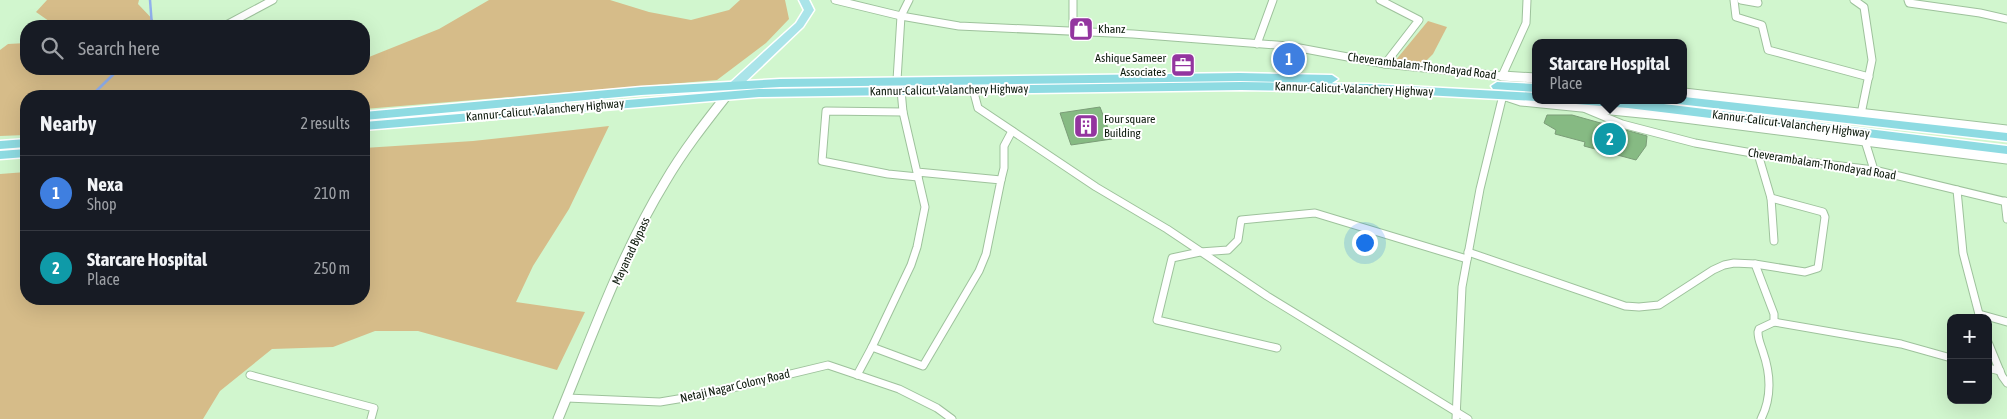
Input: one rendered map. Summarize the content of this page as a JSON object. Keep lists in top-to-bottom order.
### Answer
{
  "streets": {
    "highway": ["Kannur-Calicut-Valanchery Highway"],
    "street": ["Cheverambalam-Thondayad Road", "Mayanad Bypass", "Netaji Nagar Colony Road"]
  },
  "crossings": [
    ["Cheverambalam-Thondayad Road", "Kannur-Calicut-Valanchery Highway"],
    ["Kannur-Calicut-Valanchery Highway", "Mayanad Bypass"],
    ["Mayanad Bypass", "Netaji Nagar Colony Road"]
  ],
  "places": {
    "shop": ["Khanz"],
    "office": ["Ashique Sameer Associates"],
    "building": ["Four square Building"]
  },
  "page": {
    "search": "Search here",
    "popup": ["Starcare Hospital", "Place"],
    "pins": ["1", "2"],
    "heading": ["Nearby", "2 results"],
    "list": [
      {
        "mark": "1",
        "name": "Nexa",
        "note": "Shop",
        "value": "210 m"
      },
      {
        "mark": "2",
        "name": "Starcare Hospital",
        "note": "Place",
        "value": "250 m"
      }
    ],
    "map_buttons": ["+", "−"]
  }
}
